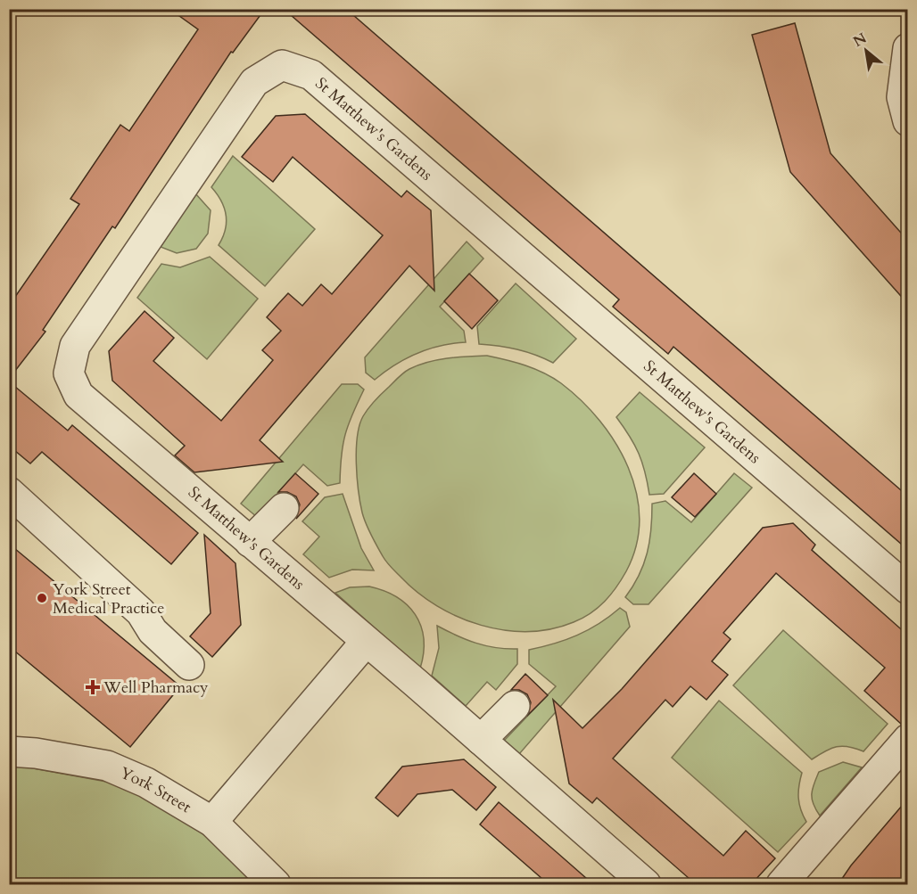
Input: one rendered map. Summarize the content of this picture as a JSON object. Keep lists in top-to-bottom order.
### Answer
{
  "streets": {
    "street": ["St Matthew's Gardens", "York Street"]
  },
  "places": {
    "other": ["York Street Medical Practice"],
    "health": ["Well Pharmacy"]
  },
  "north": "top left"
}
